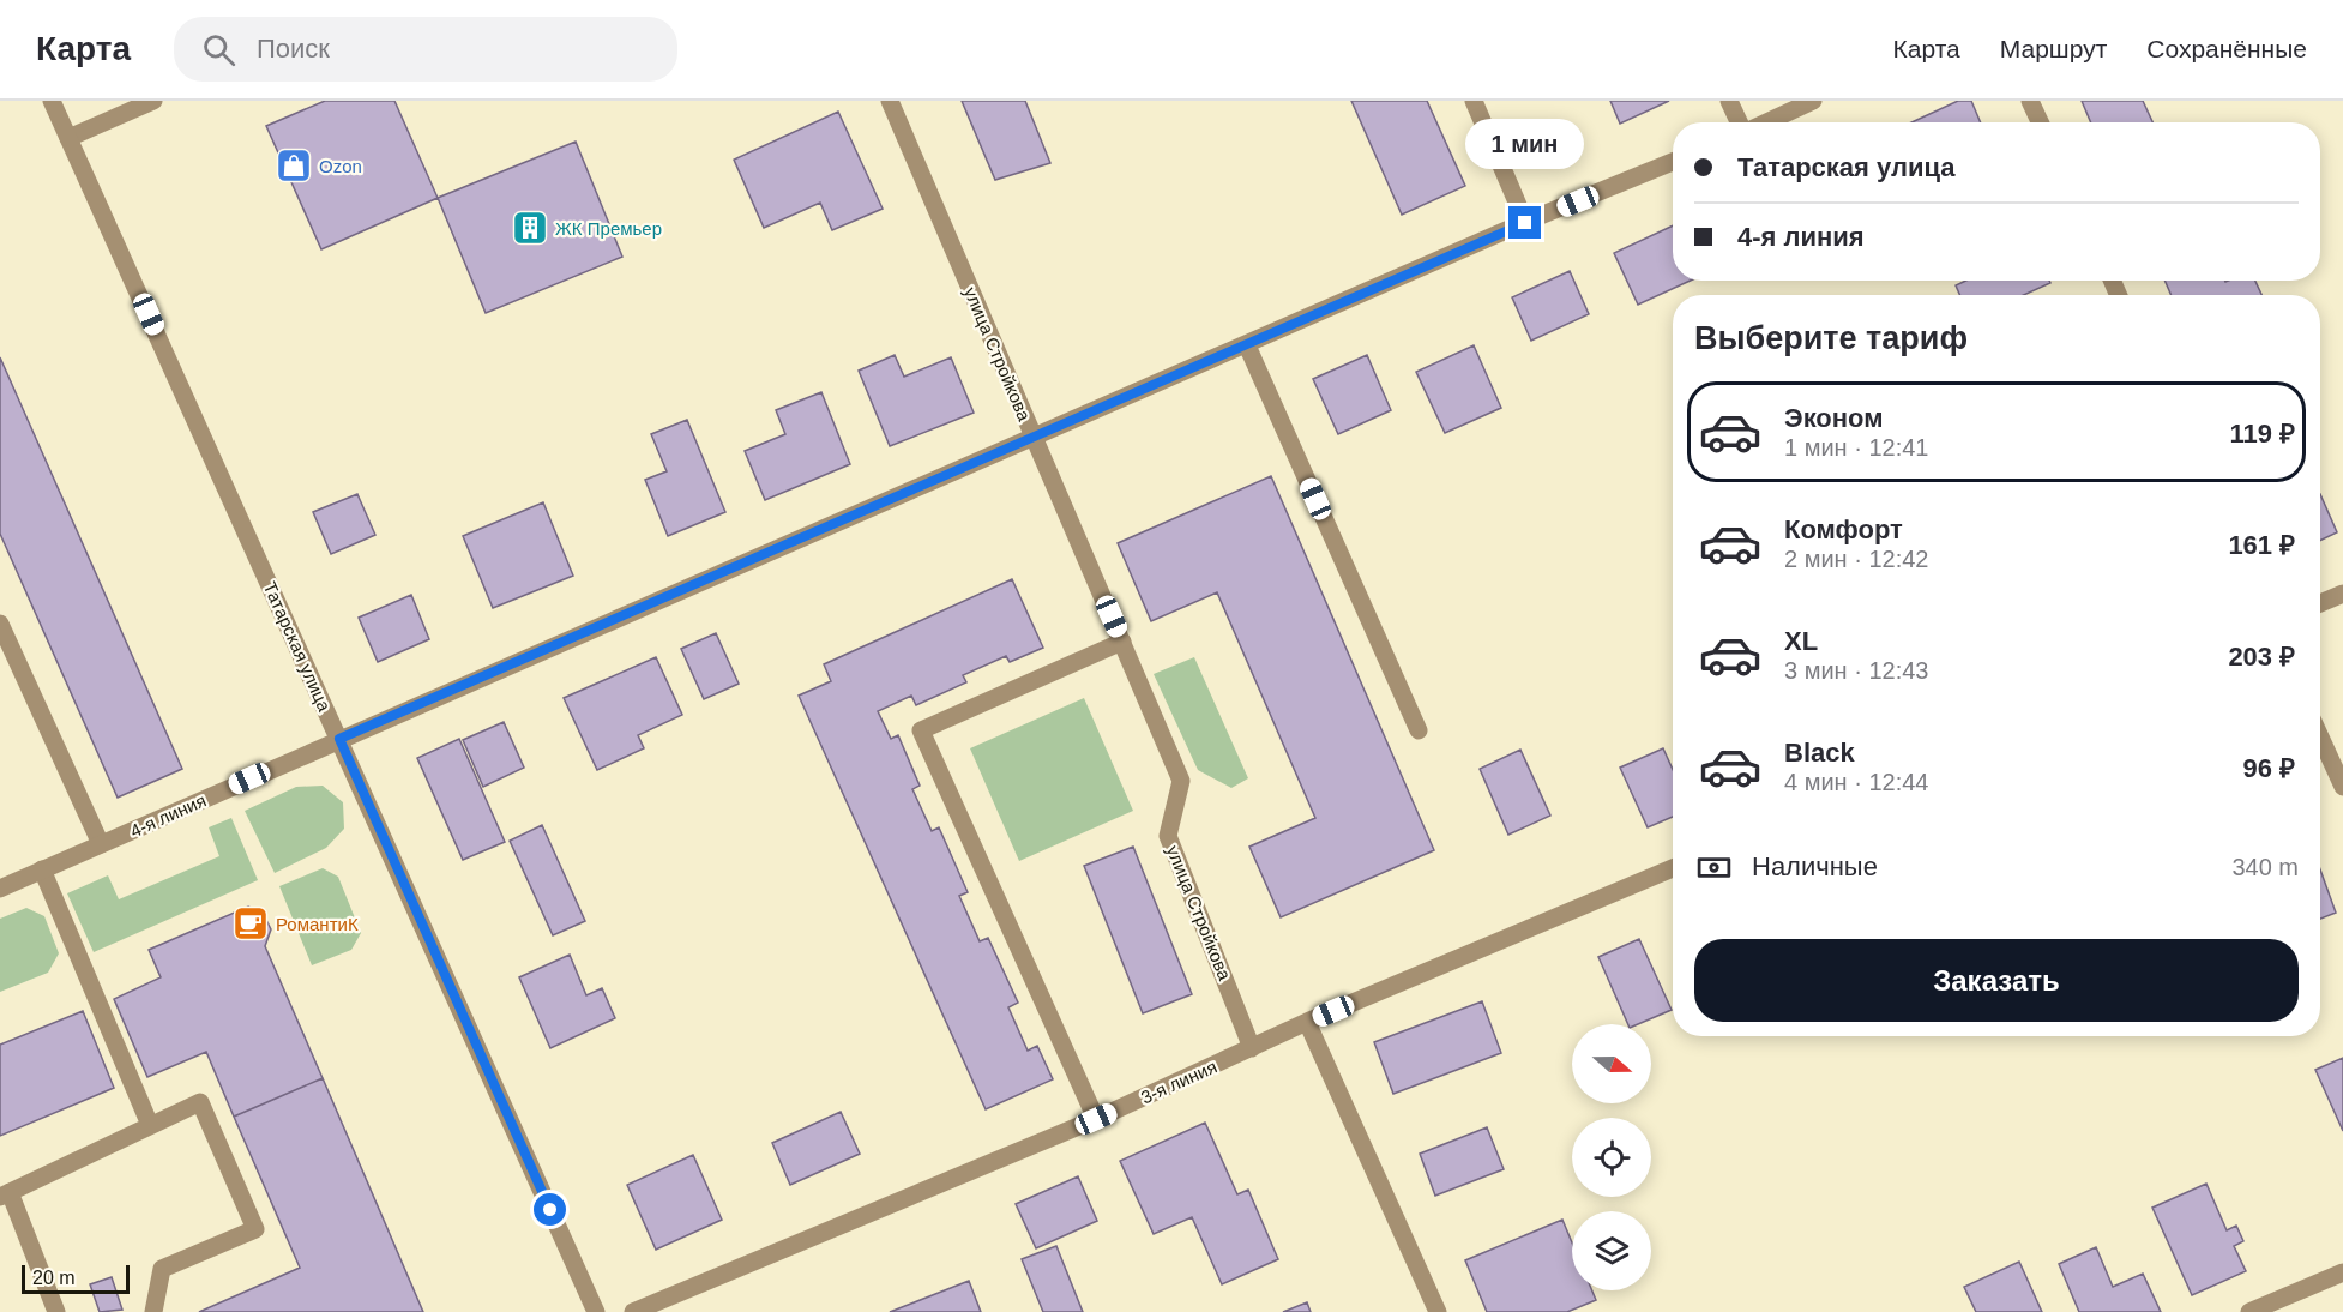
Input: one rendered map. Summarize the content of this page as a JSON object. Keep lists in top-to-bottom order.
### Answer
{
  "streets": {
    "street": [
      "улица Стройкова",
      "Татарская улица",
      "4-я линия",
      "3-я линия"
    ]
  },
  "crossings": [
    ["улица Стройкова", "4-я линия"],
    ["улица Стройкова", "3-я линия"],
    ["Татарская улица", "4-я линия"]
  ],
  "places": {
    "shop": ["Ozon"],
    "building": ["ЖК Премьер"],
    "cafe": ["РомантиК"]
  },
  "scale_bar": "20 m",
  "north": "right",
  "page": {
    "header": "Карта",
    "search": "Поиск",
    "nav": ["Карта", "Маршрут", "Сохранённые"],
    "bubble": "1 мин",
    "banner": ["Татарская улица", "4-я линия"],
    "heading": "Выберите тариф",
    "list": [
      {
        "name": "Эконом",
        "note": "1 мин · 12:41",
        "value": "119 ₽"
      },
      {
        "name": "Комфорт",
        "note": "2 мин · 12:42",
        "value": "161 ₽"
      },
      {
        "name": "XL",
        "note": "3 мин · 12:43",
        "value": "203 ₽"
      },
      {
        "name": "Black",
        "note": "4 мин · 12:44",
        "value": "96 ₽"
      }
    ],
    "pay": ["Наличные", "340 m"],
    "buttons": "Заказать",
    "scale": "20 m"
  }
}
